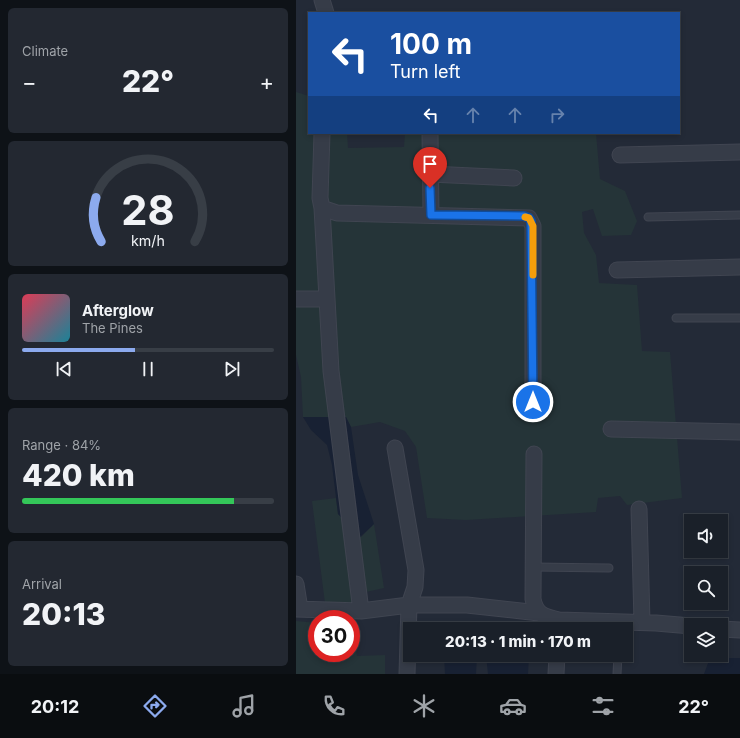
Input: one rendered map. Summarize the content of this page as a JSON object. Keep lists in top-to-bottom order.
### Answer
{
  "page": {
    "tile": [
      "Climate",
      ["Range · 84%", "420 km"],
      ["Arrival", "20:13"]
    ],
    "turn": ["100 m", "Turn left"],
    "heat": ["−", "22°", "+"],
    "song": ["Afterglow", "The Pines"],
    "limit": "30",
    "trip": "20:13 · 1 min · 170 m",
    "tabs": ["20:12", "22°"],
    "gauge": ["28", "km/h"]
  }
}
